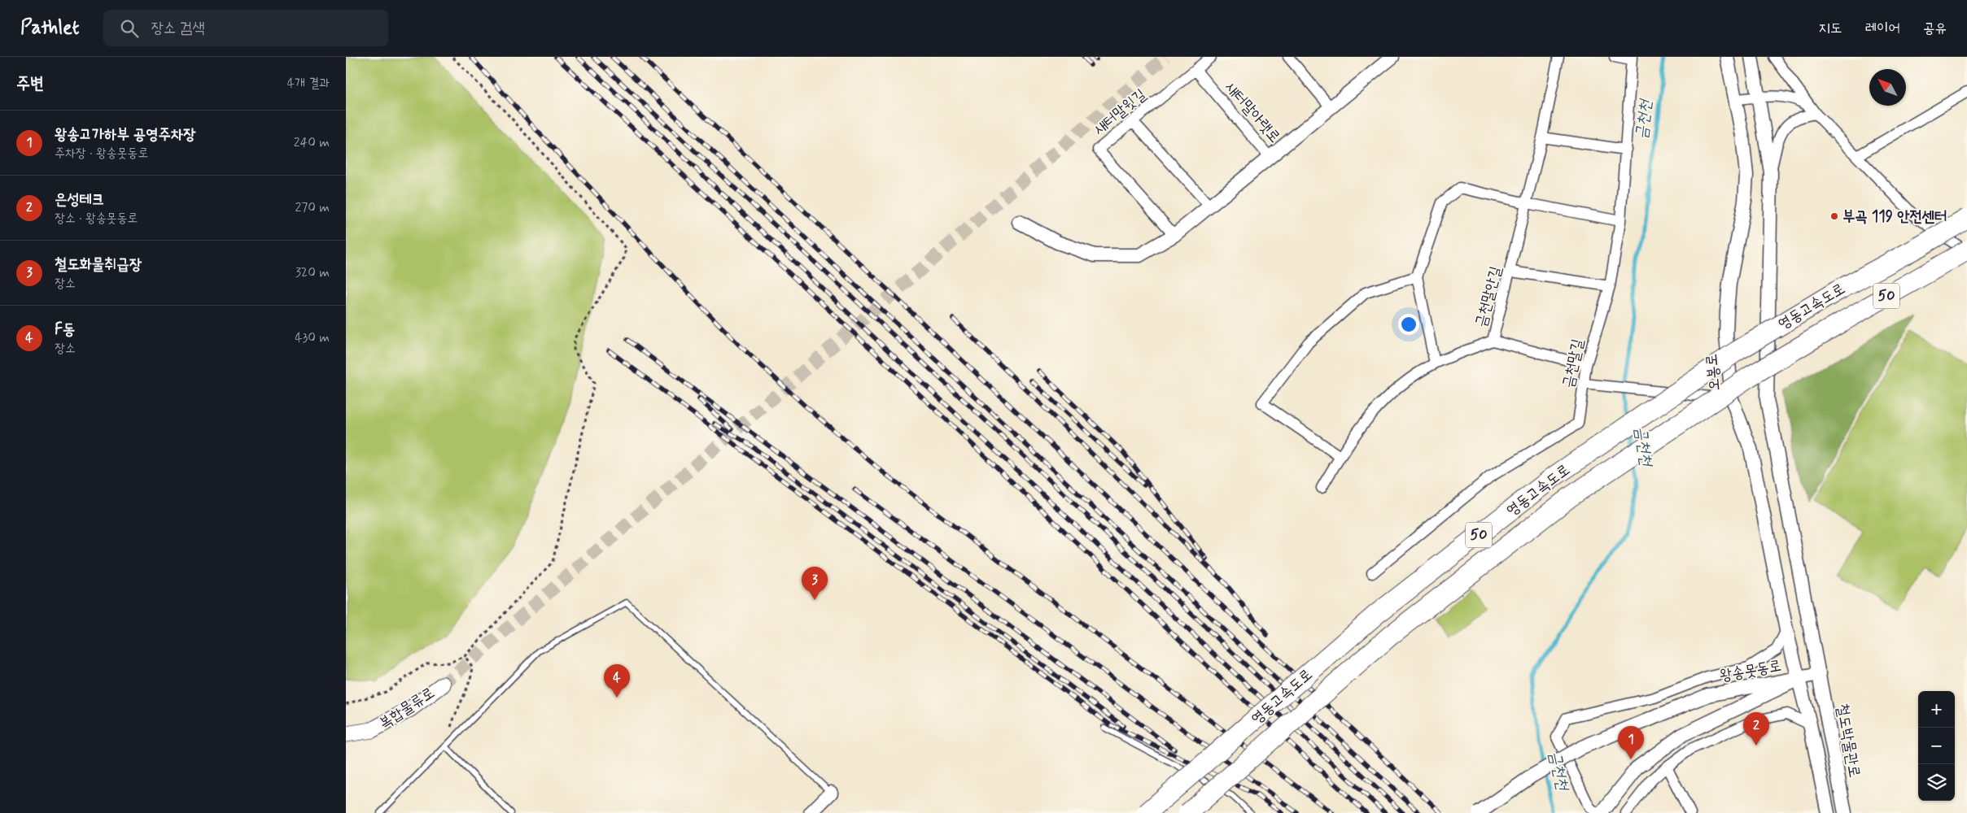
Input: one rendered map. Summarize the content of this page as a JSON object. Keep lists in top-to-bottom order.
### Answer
{
  "streets": {
    "highway": ["50", "영동고속도로"],
    "main road": ["복합물류로"],
    "street": [
      "새터말윗길",
      "새터말아랫로",
      "금천말안길",
      "금천말길",
      "오봉로",
      "왕송못동로",
      "철도박물관로"
    ]
  },
  "crossings": [
    ["새터말윗길", "새터말아랫로"],
    ["오봉로", "왕송못동로"],
    ["왕송못동로", "철도박물관로"]
  ],
  "water": ["금천천"],
  "places": ["부곡 119 안전센터"],
  "north": "top left",
  "page": {
    "header": "Pathlet",
    "search": "장소 검색",
    "nav": ["지도", "레이어", "공유"],
    "heading": ["주변", "4개 결과"],
    "list": [
      {
        "mark": "1",
        "name": "왕송고가하부 공영주차장",
        "note": "주차장 · 왕송못동로",
        "value": "240 m"
      },
      {
        "mark": "2",
        "name": "은성테크",
        "note": "장소 · 왕송못동로",
        "value": "270 m"
      },
      {
        "mark": "3",
        "name": "철도화물취급장",
        "note": "장소",
        "value": "320 m"
      },
      {
        "mark": "4",
        "name": "F동",
        "note": "장소",
        "value": "430 m"
      }
    ],
    "pins": [
      "3",
      "4",
      "2",
      "1"
    ],
    "map_buttons": ["+", "−"]
  }
}
